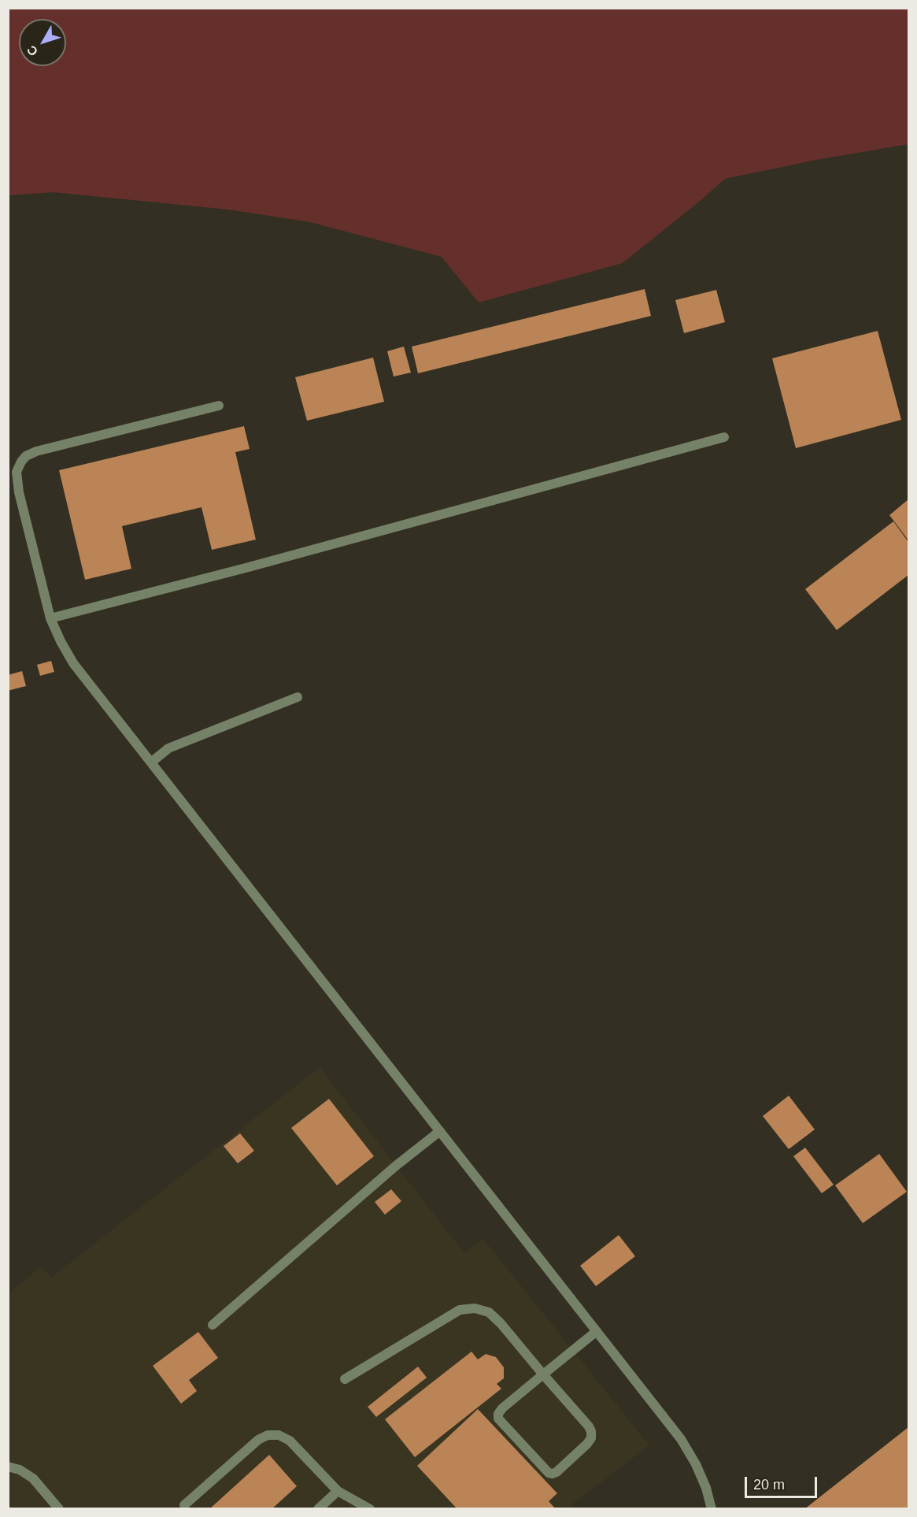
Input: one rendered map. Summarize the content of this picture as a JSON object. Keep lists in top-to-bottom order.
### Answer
{
  "scale_bar": "20 m",
  "north": "bottom left"
}
